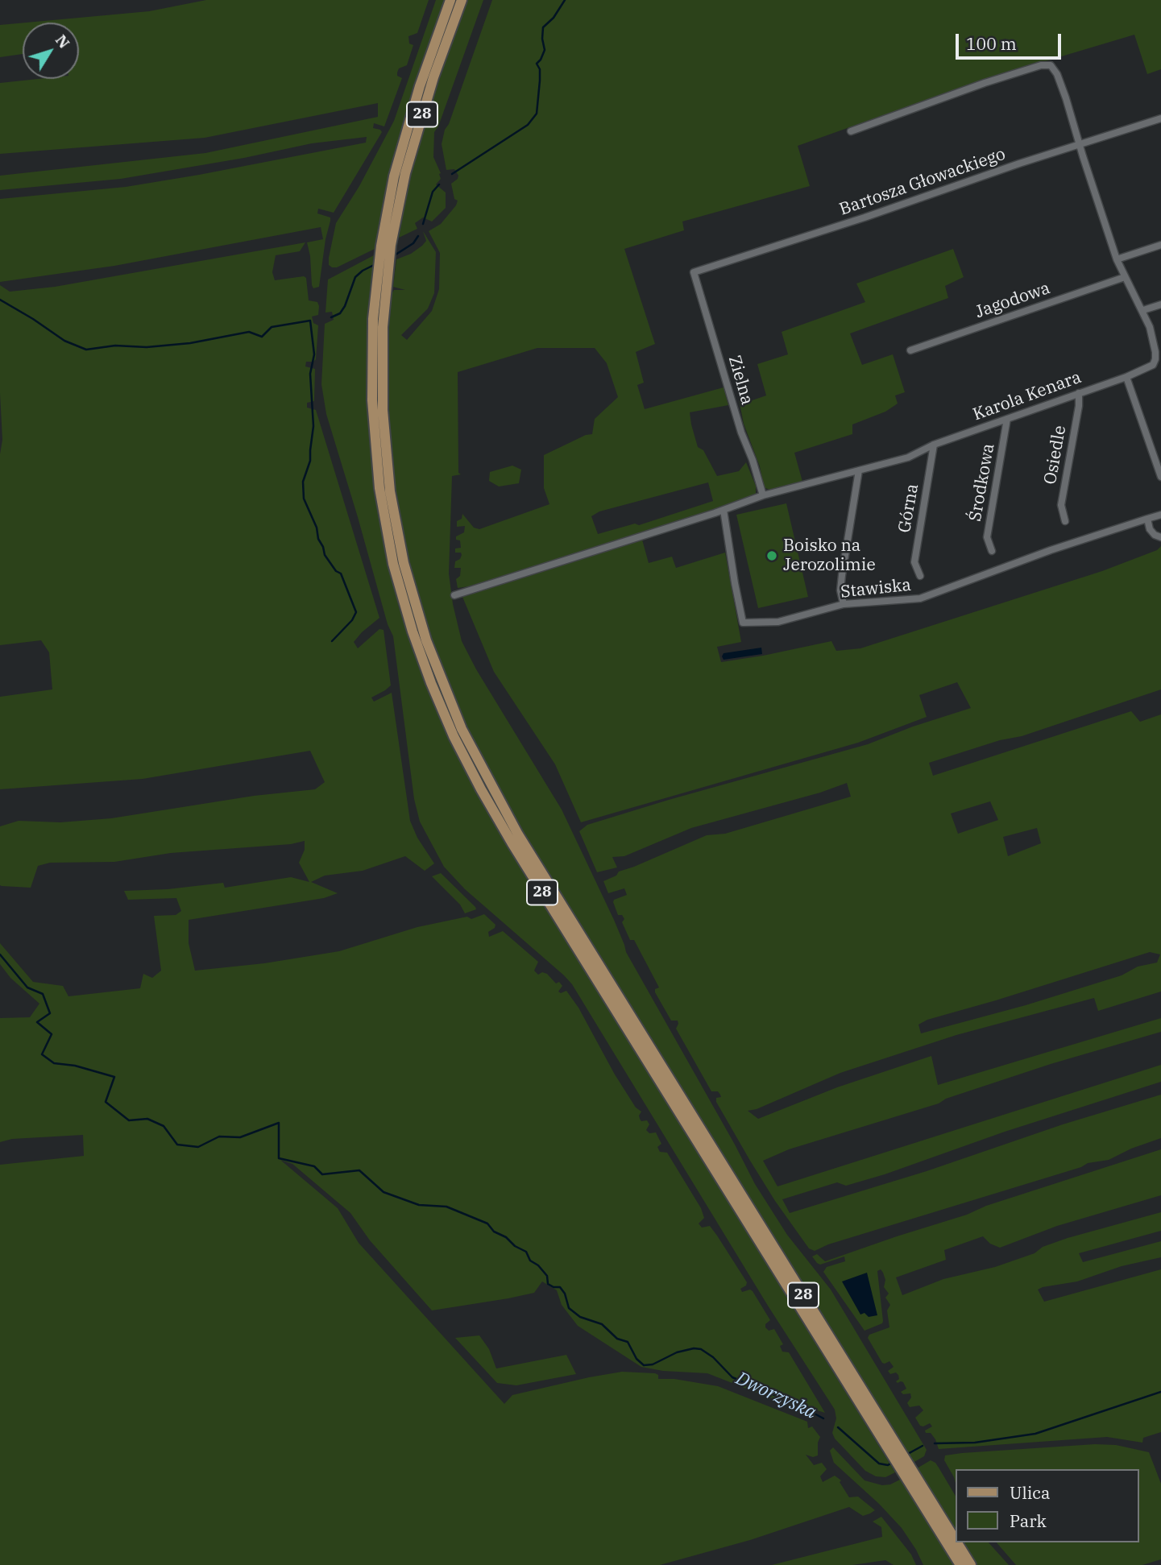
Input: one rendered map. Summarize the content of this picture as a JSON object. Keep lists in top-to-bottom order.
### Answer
{
  "streets": {
    "main road": ["28"],
    "street": [
      "Bartosza Głowackiego",
      "Jagodowa",
      "Zielna",
      "Karola Kenara",
      "Osiedle",
      "Środkowa",
      "Górna",
      "Stawiska"
    ]
  },
  "crossings": [
    ["Bartosza Głowackiego", "Zielna"],
    ["Bartosza Głowackiego", "Karola Kenara"],
    ["Jagodowa", "Karola Kenara"],
    ["Zielna", "Karola Kenara"],
    ["Karola Kenara", "Osiedle"],
    ["Karola Kenara", "Środkowa"],
    ["Karola Kenara", "Górna"],
    ["Karola Kenara", "Stawiska"]
  ],
  "water": ["Dworzyska"],
  "places": ["Boisko na Jerozolimie"],
  "legend": ["Ulica", "Park"],
  "scale_bar": "100 m",
  "north": "top right"
}
